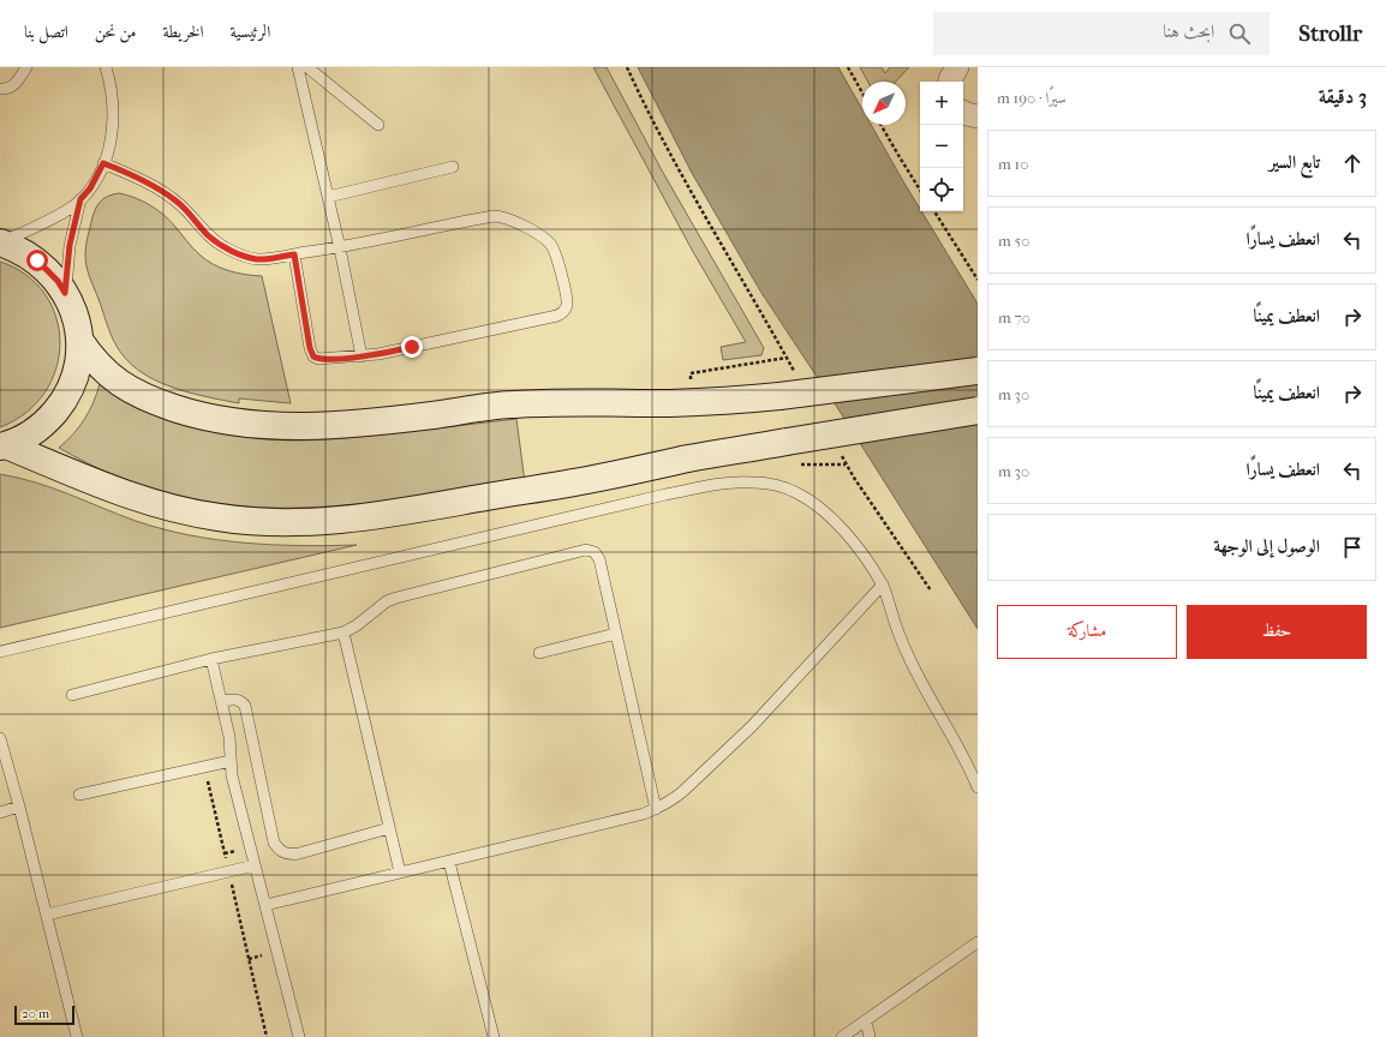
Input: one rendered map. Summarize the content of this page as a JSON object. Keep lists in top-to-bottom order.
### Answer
{
  "scale_bar": "20 m",
  "north": "bottom left",
  "page": {
    "header": "Strollr",
    "search": "ابحث هنا",
    "nav": [
      "الرئيسية",
      "الخريطة",
      "من نحن",
      "اتصل بنا"
    ],
    "heading": ["3 دقيقة", "سيرًا · 190 m"],
    "map_buttons": ["+", "−"],
    "list": [
      ["تابع السير", "10 m"],
      ["انعطف يسارًا", "50 m"],
      ["انعطف يمينًا", "70 m"],
      ["انعطف يمينًا", "30 m"],
      ["انعطف يسارًا", "30 m"],
      "الوصول إلى الوجهة"
    ],
    "buttons": ["حفظ", "مشاركة"],
    "scale": "20 m"
  }
}
